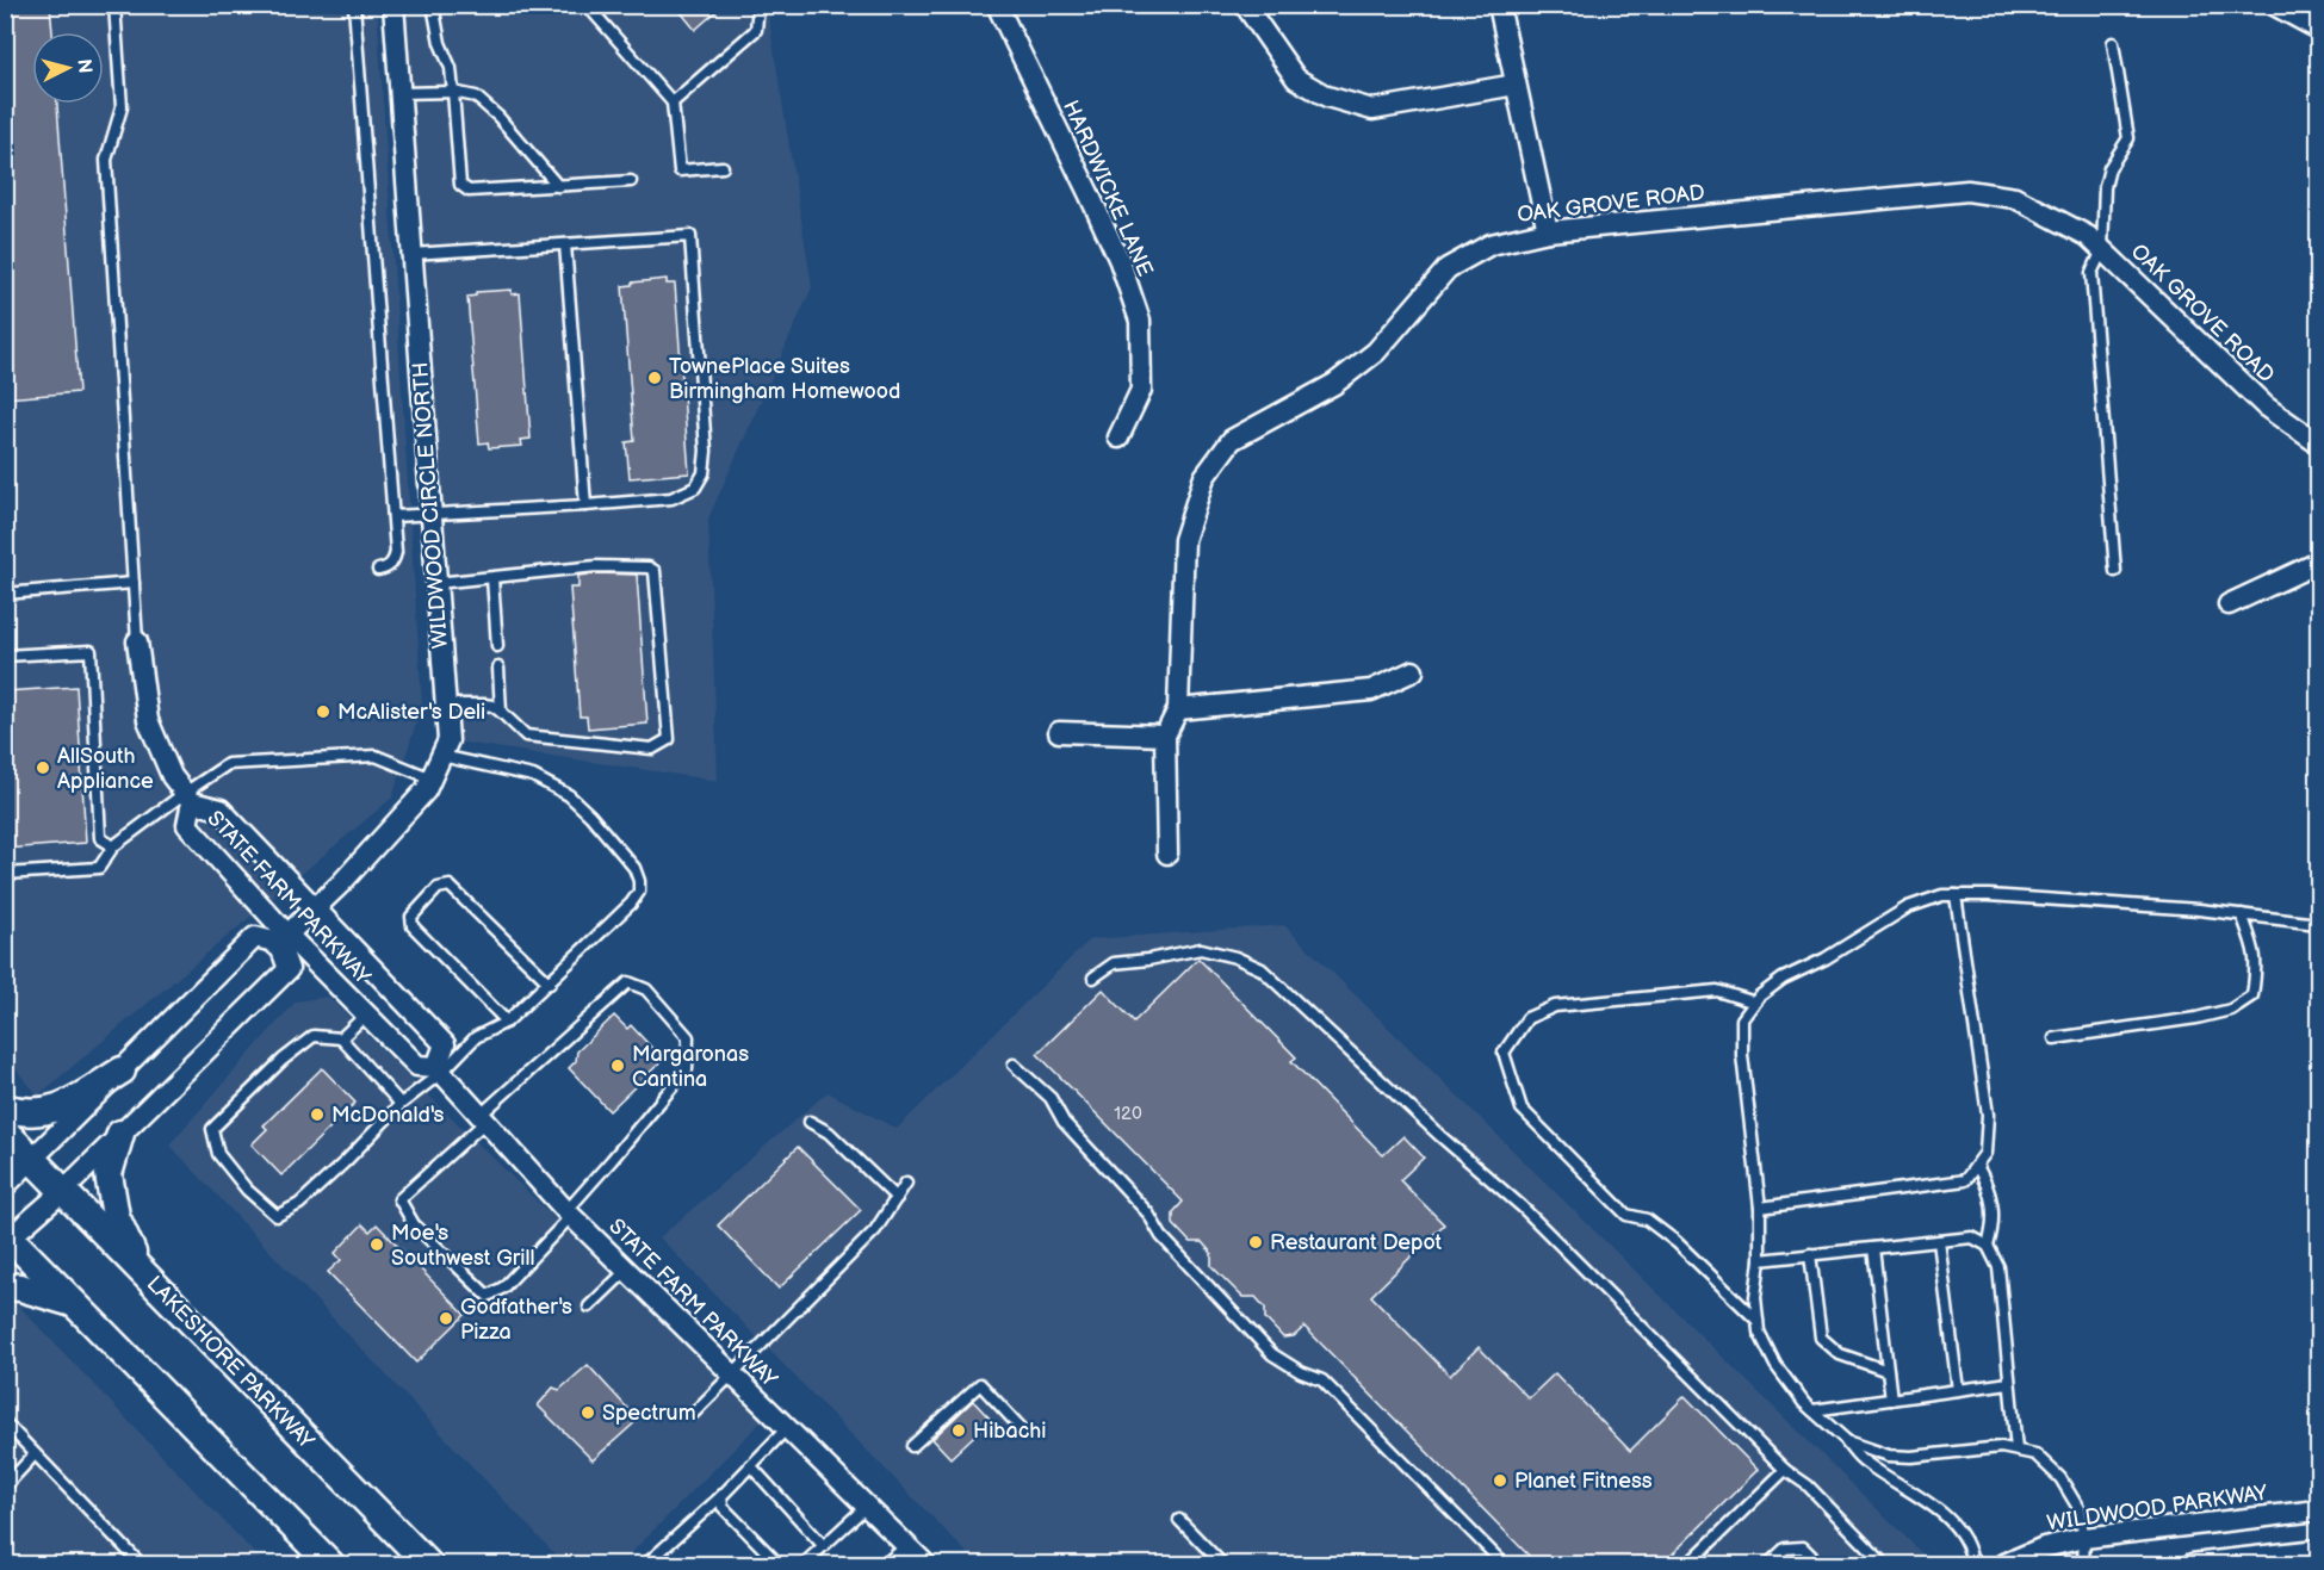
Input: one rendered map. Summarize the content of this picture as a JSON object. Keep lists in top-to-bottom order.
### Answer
{
  "streets": {
    "main road": ["LAKESHORE PARKWAY"],
    "street": [
      "HARDWICKE LANE",
      "OAK GROVE ROAD",
      "WILDWOOD CIRCLE NORTH",
      "STATE FARM PARKWAY",
      "WILDWOOD PARKWAY"
    ]
  },
  "crossings": [
    ["WILDWOOD CIRCLE NORTH", "STATE FARM PARKWAY"]
  ],
  "places": [
    "TownePlace Suites Birmingham Homewood",
    "McAlister's Deli",
    "AllSouth Appliance",
    "Margaronas Cantina",
    "McDonald's",
    "Restaurant Depot",
    "Moe's Southwest Grill",
    "Godfather's Pizza",
    "Spectrum",
    "Hibachi",
    "Planet Fitness"
  ],
  "house_numbers": ["120"],
  "north": "right"
}
